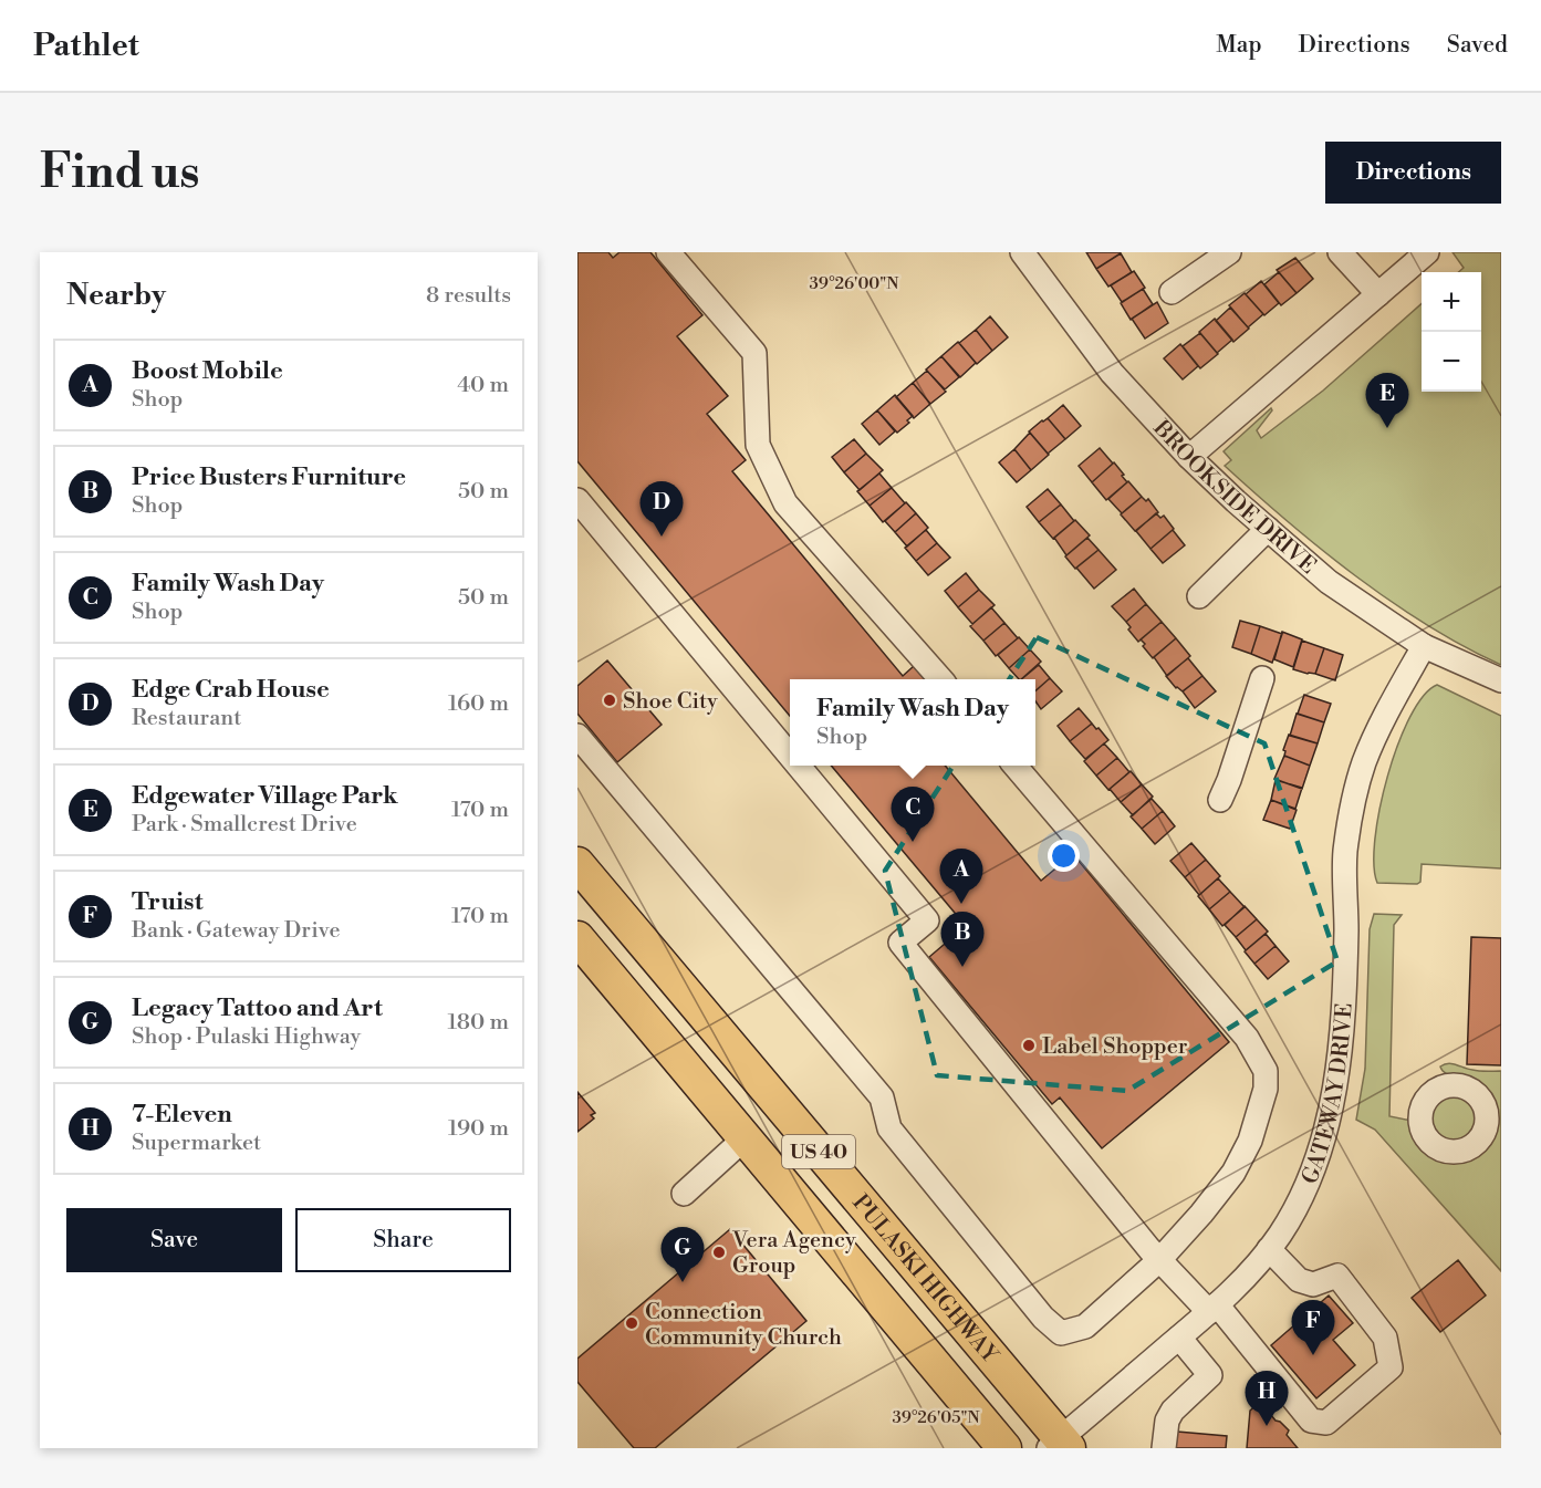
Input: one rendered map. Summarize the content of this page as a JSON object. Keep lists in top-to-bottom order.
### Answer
{
  "streets": {
    "highway": ["US 40", "PULASKI HIGHWAY"],
    "street": ["BROOKSIDE DRIVE", "GATEWAY DRIVE"]
  },
  "crossings": [
    ["BROOKSIDE DRIVE", "GATEWAY DRIVE"],
    ["GATEWAY DRIVE", "PULASKI HIGHWAY"]
  ],
  "places": [
    "Shoe City",
    "Label Shopper",
    "Vera Agency Group",
    "Connection Community Church"
  ],
  "page": {
    "header": "Pathlet",
    "nav": ["Map", "Directions", "Saved"],
    "buttons": [
      "Directions",
      ["Save", "Share"]
    ],
    "title": "Find us",
    "heading": ["Nearby", "8 results"],
    "map_buttons": ["+", "−"],
    "list": [
      {
        "mark": "A",
        "name": "Boost Mobile",
        "note": "Shop",
        "value": "40 m"
      },
      {
        "mark": "B",
        "name": "Price Busters Furniture",
        "note": "Shop",
        "value": "50 m"
      },
      {
        "mark": "C",
        "name": "Family Wash Day",
        "note": "Shop",
        "value": "50 m"
      },
      {
        "mark": "D",
        "name": "Edge Crab House",
        "note": "Restaurant",
        "value": "160 m"
      },
      {
        "mark": "E",
        "name": "Edgewater Village Park",
        "note": "Park · Smallcrest Drive",
        "value": "170 m"
      },
      {
        "mark": "F",
        "name": "Truist",
        "note": "Bank · Gateway Drive",
        "value": "170 m"
      },
      {
        "mark": "G",
        "name": "Legacy Tattoo and Art",
        "note": "Shop · Pulaski Highway",
        "value": "180 m"
      },
      {
        "mark": "H",
        "name": "7-Eleven",
        "note": "Supermarket",
        "value": "190 m"
      }
    ],
    "pins": [
      "E",
      "D",
      "C",
      "A",
      "B",
      "G",
      "F",
      "H"
    ],
    "popup": ["Family Wash Day", "Shop"]
  },
  "coordinates": ["39°26'00\"N", "39°26'05\"N"]
}
